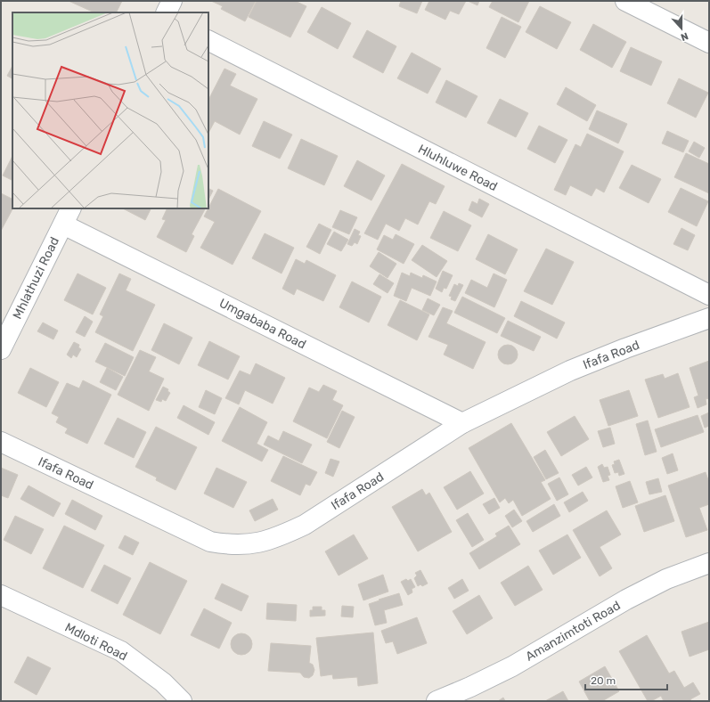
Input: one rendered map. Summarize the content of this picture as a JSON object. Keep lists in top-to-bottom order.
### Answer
{
  "streets": {
    "street": [
      "Hluhluwe Road",
      "Mhlathuzi Road",
      "Umgababa Road",
      "Ifafa Road",
      "Amanzimtoti Road",
      "Mdloti Road"
    ]
  },
  "crossings": [
    ["Mhlathuzi Road", "Umgababa Road"],
    ["Umgababa Road", "Ifafa Road"]
  ],
  "scale_bar": "20 m",
  "north": "bottom"
}
